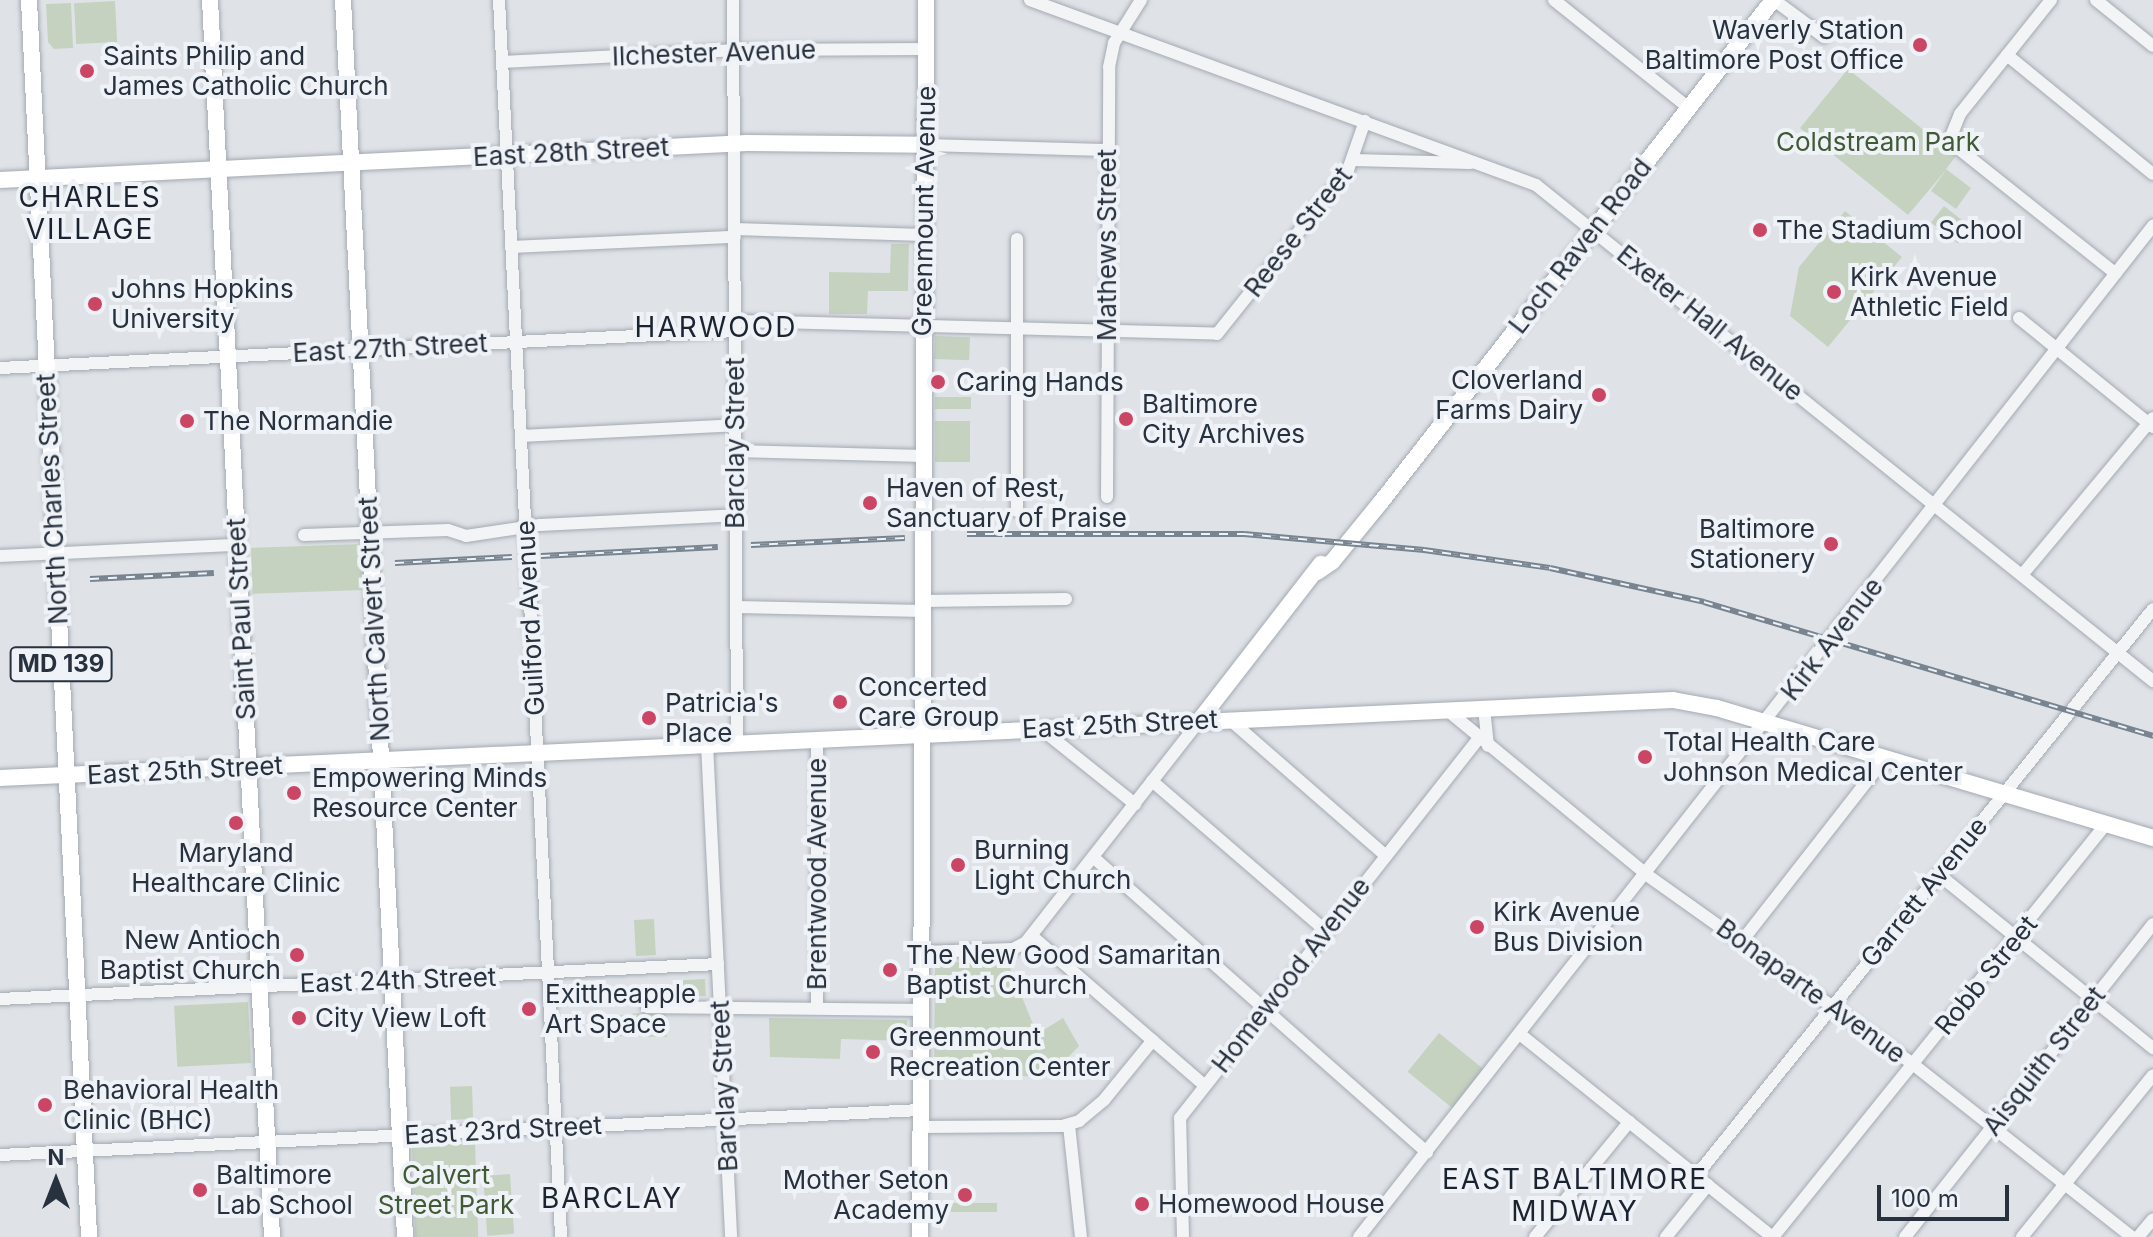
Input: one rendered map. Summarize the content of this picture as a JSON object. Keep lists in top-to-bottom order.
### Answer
{
  "streets": {
    "main road": [
      "East 28th Street",
      "Greenmount Avenue",
      "Loch Raven Road",
      "North Charles Street",
      "Saint Paul Street",
      "North Calvert Street",
      "MD 139",
      "East 25th Street"
    ],
    "street": [
      "Ilchester Avenue",
      "Reese Street",
      "Mathews Street",
      "Exeter Hall Avenue",
      "East 27th Street",
      "Barclay Street",
      "Guilford Avenue",
      "Kirk Avenue",
      "Brentwood Avenue",
      "Garrett Avenue",
      "Homewood Avenue",
      "Robb Street",
      "East 24th Street",
      "Bonaparte Avenue",
      "Aisquith Street",
      "East 23rd Street"
    ]
  },
  "crossings": [
    ["Ilchester Avenue", "Greenmount Avenue"],
    ["Ilchester Avenue", "Barclay Street"],
    ["Ilchester Avenue", "Guilford Avenue"],
    ["East 28th Street", "Greenmount Avenue"],
    ["East 28th Street", "Mathews Street"],
    ["East 28th Street", "Barclay Street"],
    ["East 28th Street", "North Charles Street"],
    ["East 28th Street", "Guilford Avenue"],
    ["East 28th Street", "Saint Paul Street"],
    ["East 28th Street", "North Calvert Street"],
    ["Greenmount Avenue", "East 27th Street"],
    ["Greenmount Avenue", "East 25th Street"],
    ["Greenmount Avenue", "East 23rd Street"],
    ["Reese Street", "Exeter Hall Avenue"],
    ["Reese Street", "East 27th Street"],
    ["Mathews Street", "Exeter Hall Avenue"],
    ["Mathews Street", "East 27th Street"],
    ["Loch Raven Road", "Exeter Hall Avenue"],
    ["Loch Raven Road", "East 25th Street"],
    ["Exeter Hall Avenue", "Kirk Avenue"],
    ["Exeter Hall Avenue", "Garrett Avenue"],
    ["East 27th Street", "Barclay Street"],
    ["East 27th Street", "North Charles Street"],
    ["East 27th Street", "Guilford Avenue"],
    ["East 27th Street", "Saint Paul Street"],
    ["East 27th Street", "North Calvert Street"],
    ["Barclay Street", "East 25th Street"],
    ["Barclay Street", "East 24th Street"],
    ["Barclay Street", "East 23rd Street"],
    ["North Charles Street", "East 25th Street"],
    ["North Charles Street", "East 24th Street"],
    ["North Charles Street", "East 23rd Street"],
    ["Guilford Avenue", "East 25th Street"],
    ["Guilford Avenue", "East 24th Street"],
    ["Guilford Avenue", "East 23rd Street"],
    ["Saint Paul Street", "East 25th Street"],
    ["Saint Paul Street", "East 24th Street"],
    ["Saint Paul Street", "East 23rd Street"],
    ["North Calvert Street", "East 25th Street"],
    ["North Calvert Street", "East 24th Street"],
    ["North Calvert Street", "East 23rd Street"],
    ["Kirk Avenue", "East 25th Street"],
    ["Kirk Avenue", "Bonaparte Avenue"],
    ["East 25th Street", "Brentwood Avenue"],
    ["East 25th Street", "Garrett Avenue"],
    ["East 25th Street", "Robb Street"],
    ["East 25th Street", "Bonaparte Avenue"],
    ["Garrett Avenue", "Bonaparte Avenue"],
    ["Homewood Avenue", "Bonaparte Avenue"],
    ["Robb Street", "Bonaparte Avenue"],
    ["Bonaparte Avenue", "Aisquith Street"]
  ],
  "districts": [
    "CHARLES VILLAGE",
    "HARWOOD",
    "EAST BALTIMORE MIDWAY",
    "BARCLAY"
  ],
  "parks": ["Coldstream Park", "Calvert Street Park"],
  "places": [
    "Waverly Station Baltimore Post Office",
    "Saints Philip and James Catholic Church",
    "The Stadium School",
    "Kirk Avenue Athletic Field",
    "Johns Hopkins University",
    "Caring Hands",
    "Cloverland Farms Dairy",
    "Baltimore City Archives",
    "The Normandie",
    "Haven of Rest, Sanctuary of Praise",
    "Baltimore Stationery",
    "Concerted Care Group",
    "Patricia's Place",
    "Total Health Care Johnson Medical Center",
    "Empowering Minds Resource Center",
    "Maryland Healthcare Clinic",
    "Burning Light Church",
    "Kirk Avenue Bus Division",
    "New Antioch Baptist Church",
    "The New Good Samaritan Baptist Church",
    "Exittheapple Art Space",
    "City View Loft",
    "Greenmount Recreation Center",
    "Behavioral Health Clinic (BHC)",
    "Baltimore Lab School",
    "Mother Seton Academy",
    "Homewood House"
  ],
  "scale_bar": "100 m",
  "north": "top"
}
